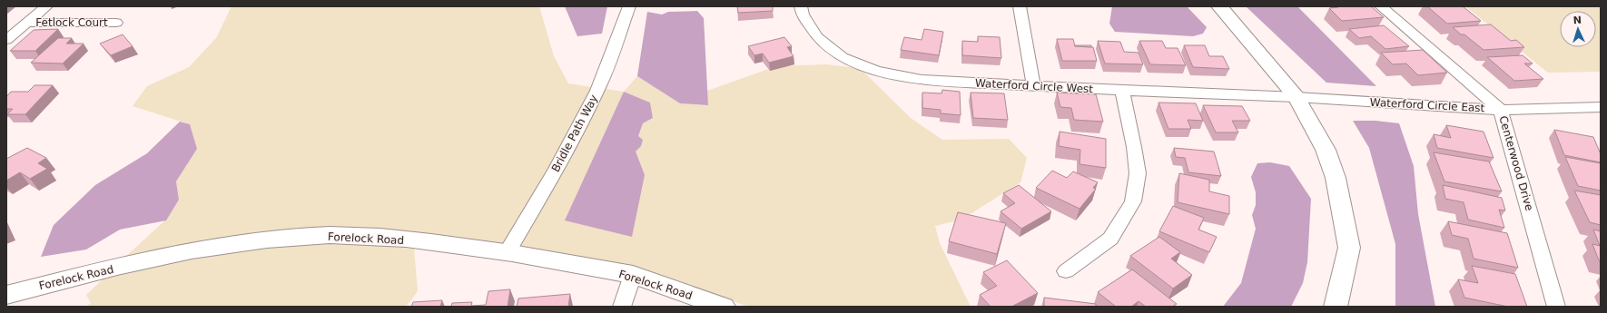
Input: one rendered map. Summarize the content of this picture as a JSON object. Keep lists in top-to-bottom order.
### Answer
{
  "streets": {
    "street": [
      "Fetlock Court",
      "Waterford Circle West",
      "Waterford Circle East",
      "Bridle Path Way",
      "Centerwood Drive",
      "Forelock Road"
    ]
  },
  "crossings": [
    ["Waterford Circle West", "Waterford Circle East"],
    ["Waterford Circle East", "Centerwood Drive"],
    ["Bridle Path Way", "Forelock Road"]
  ],
  "north": "top"
}
